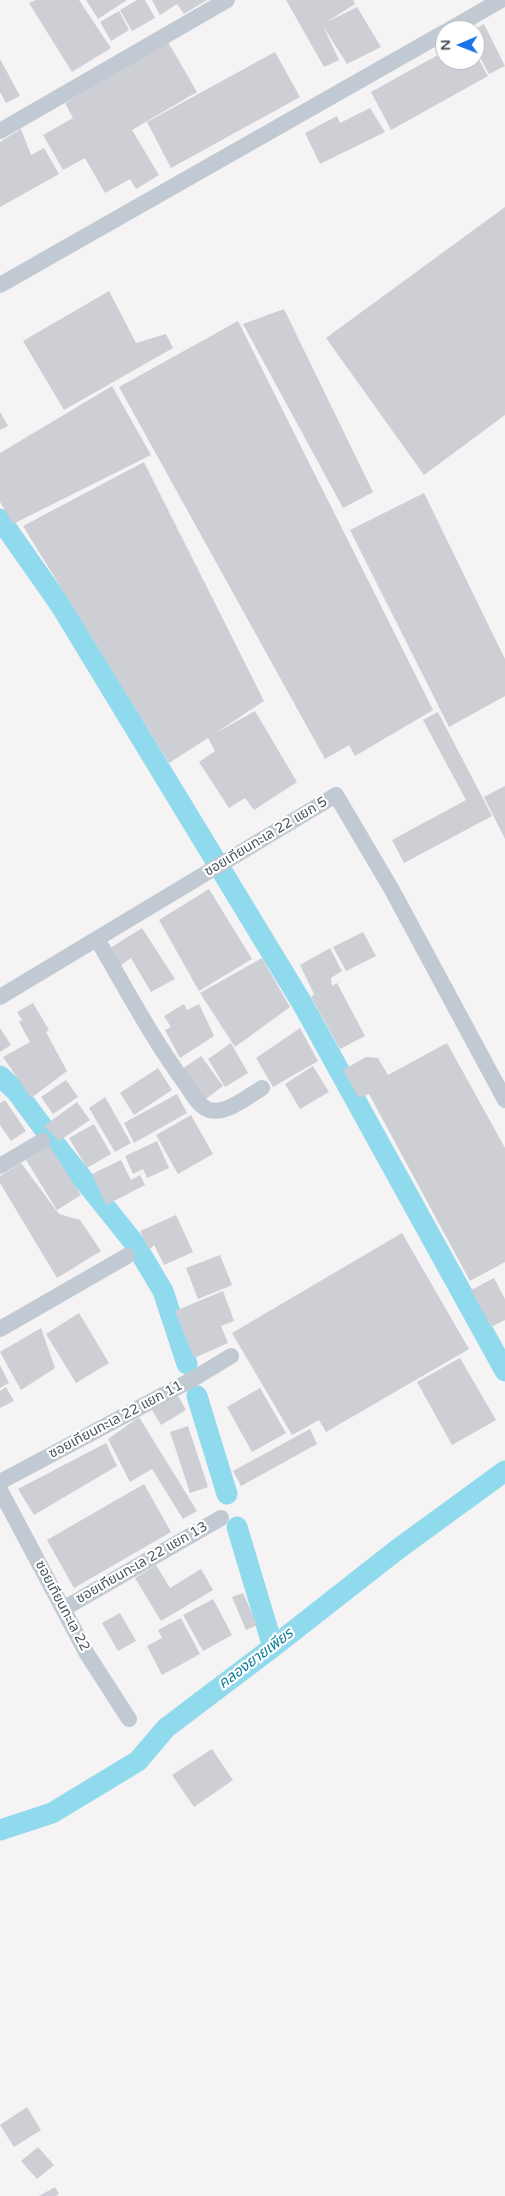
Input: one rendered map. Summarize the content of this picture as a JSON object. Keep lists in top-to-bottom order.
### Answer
{
  "streets": {
    "street": [
      "ซอยเทียนทะเล 22 แยก 5",
      "ซอยเทียนทะเล 22 แยก 11",
      "ซอยเทียนทะเล 22 แยก 13",
      "ซอยเทียนทะเล 22"
    ]
  },
  "crossings": [
    ["ซอยเทียนทะเล 22 แยก 13", "ซอยเทียนทะเล 22"]
  ],
  "water": ["คลองยายเพียร"],
  "north": "left"
}
